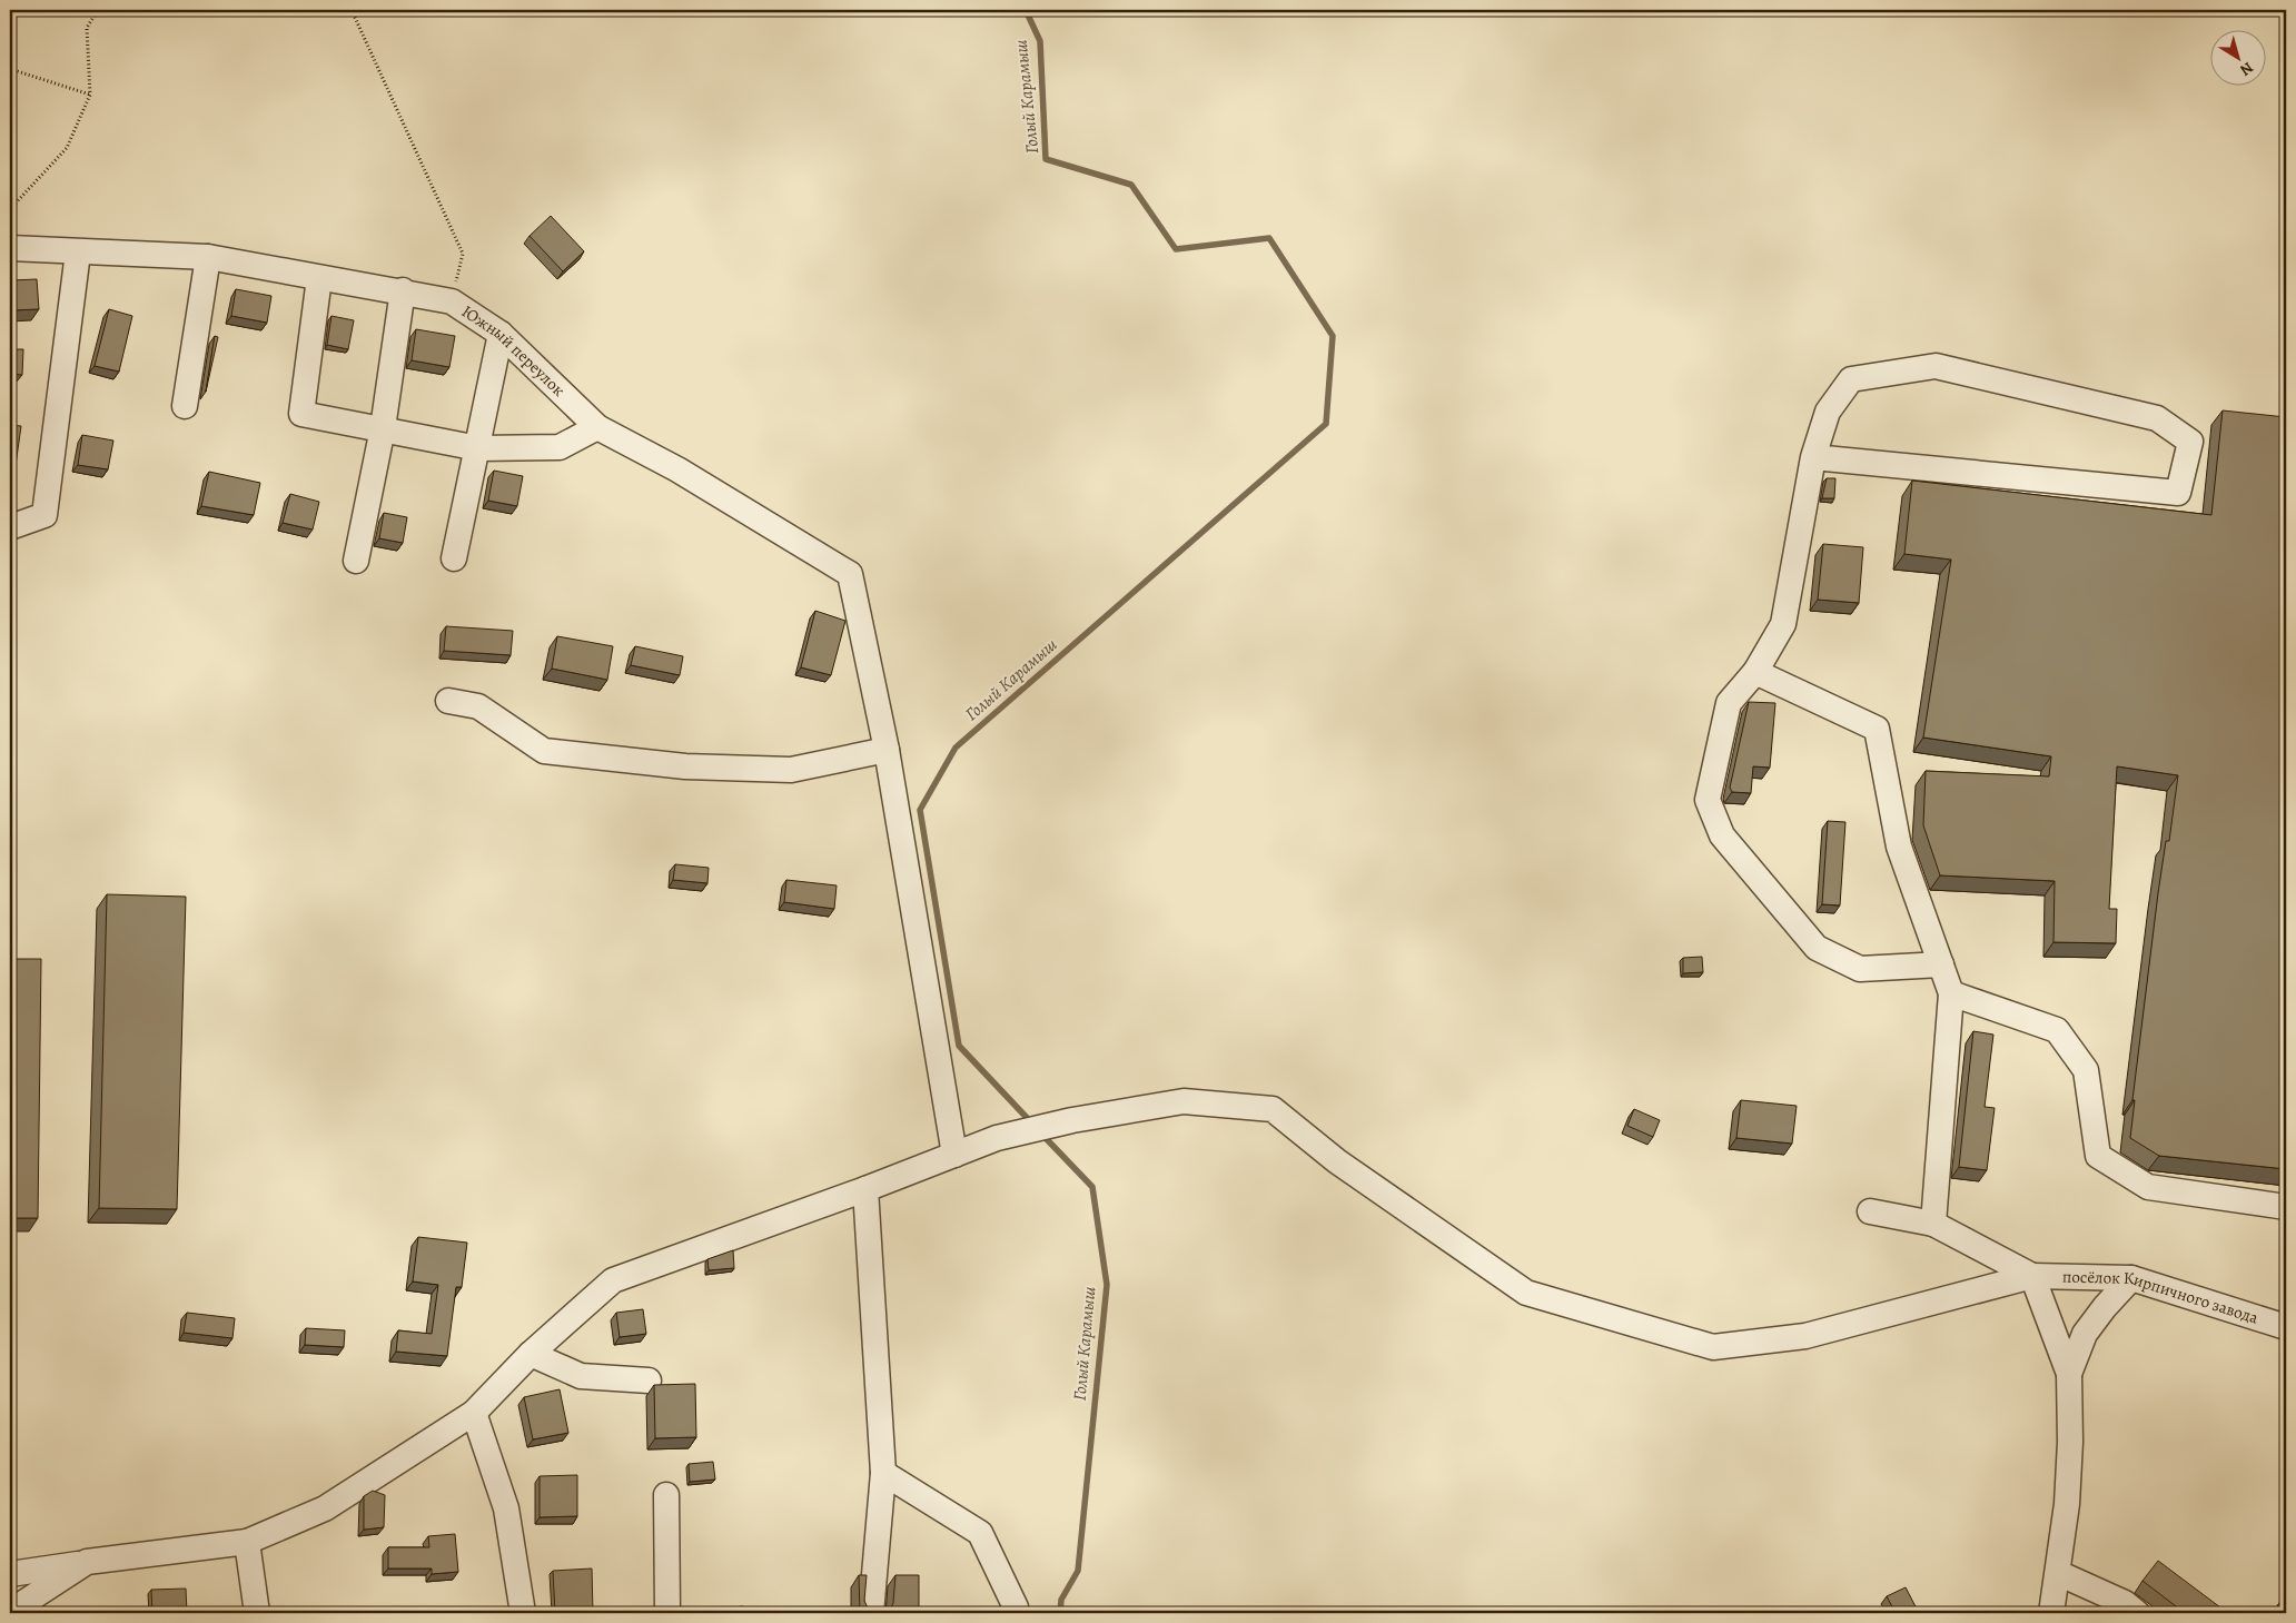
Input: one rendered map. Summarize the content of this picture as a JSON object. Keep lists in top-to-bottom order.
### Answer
{
  "streets": {
    "street": ["Южный переулок", "посёлок Кирпичного завода"]
  },
  "water": ["Голый Карамыш"],
  "north": "bottom right"
}
